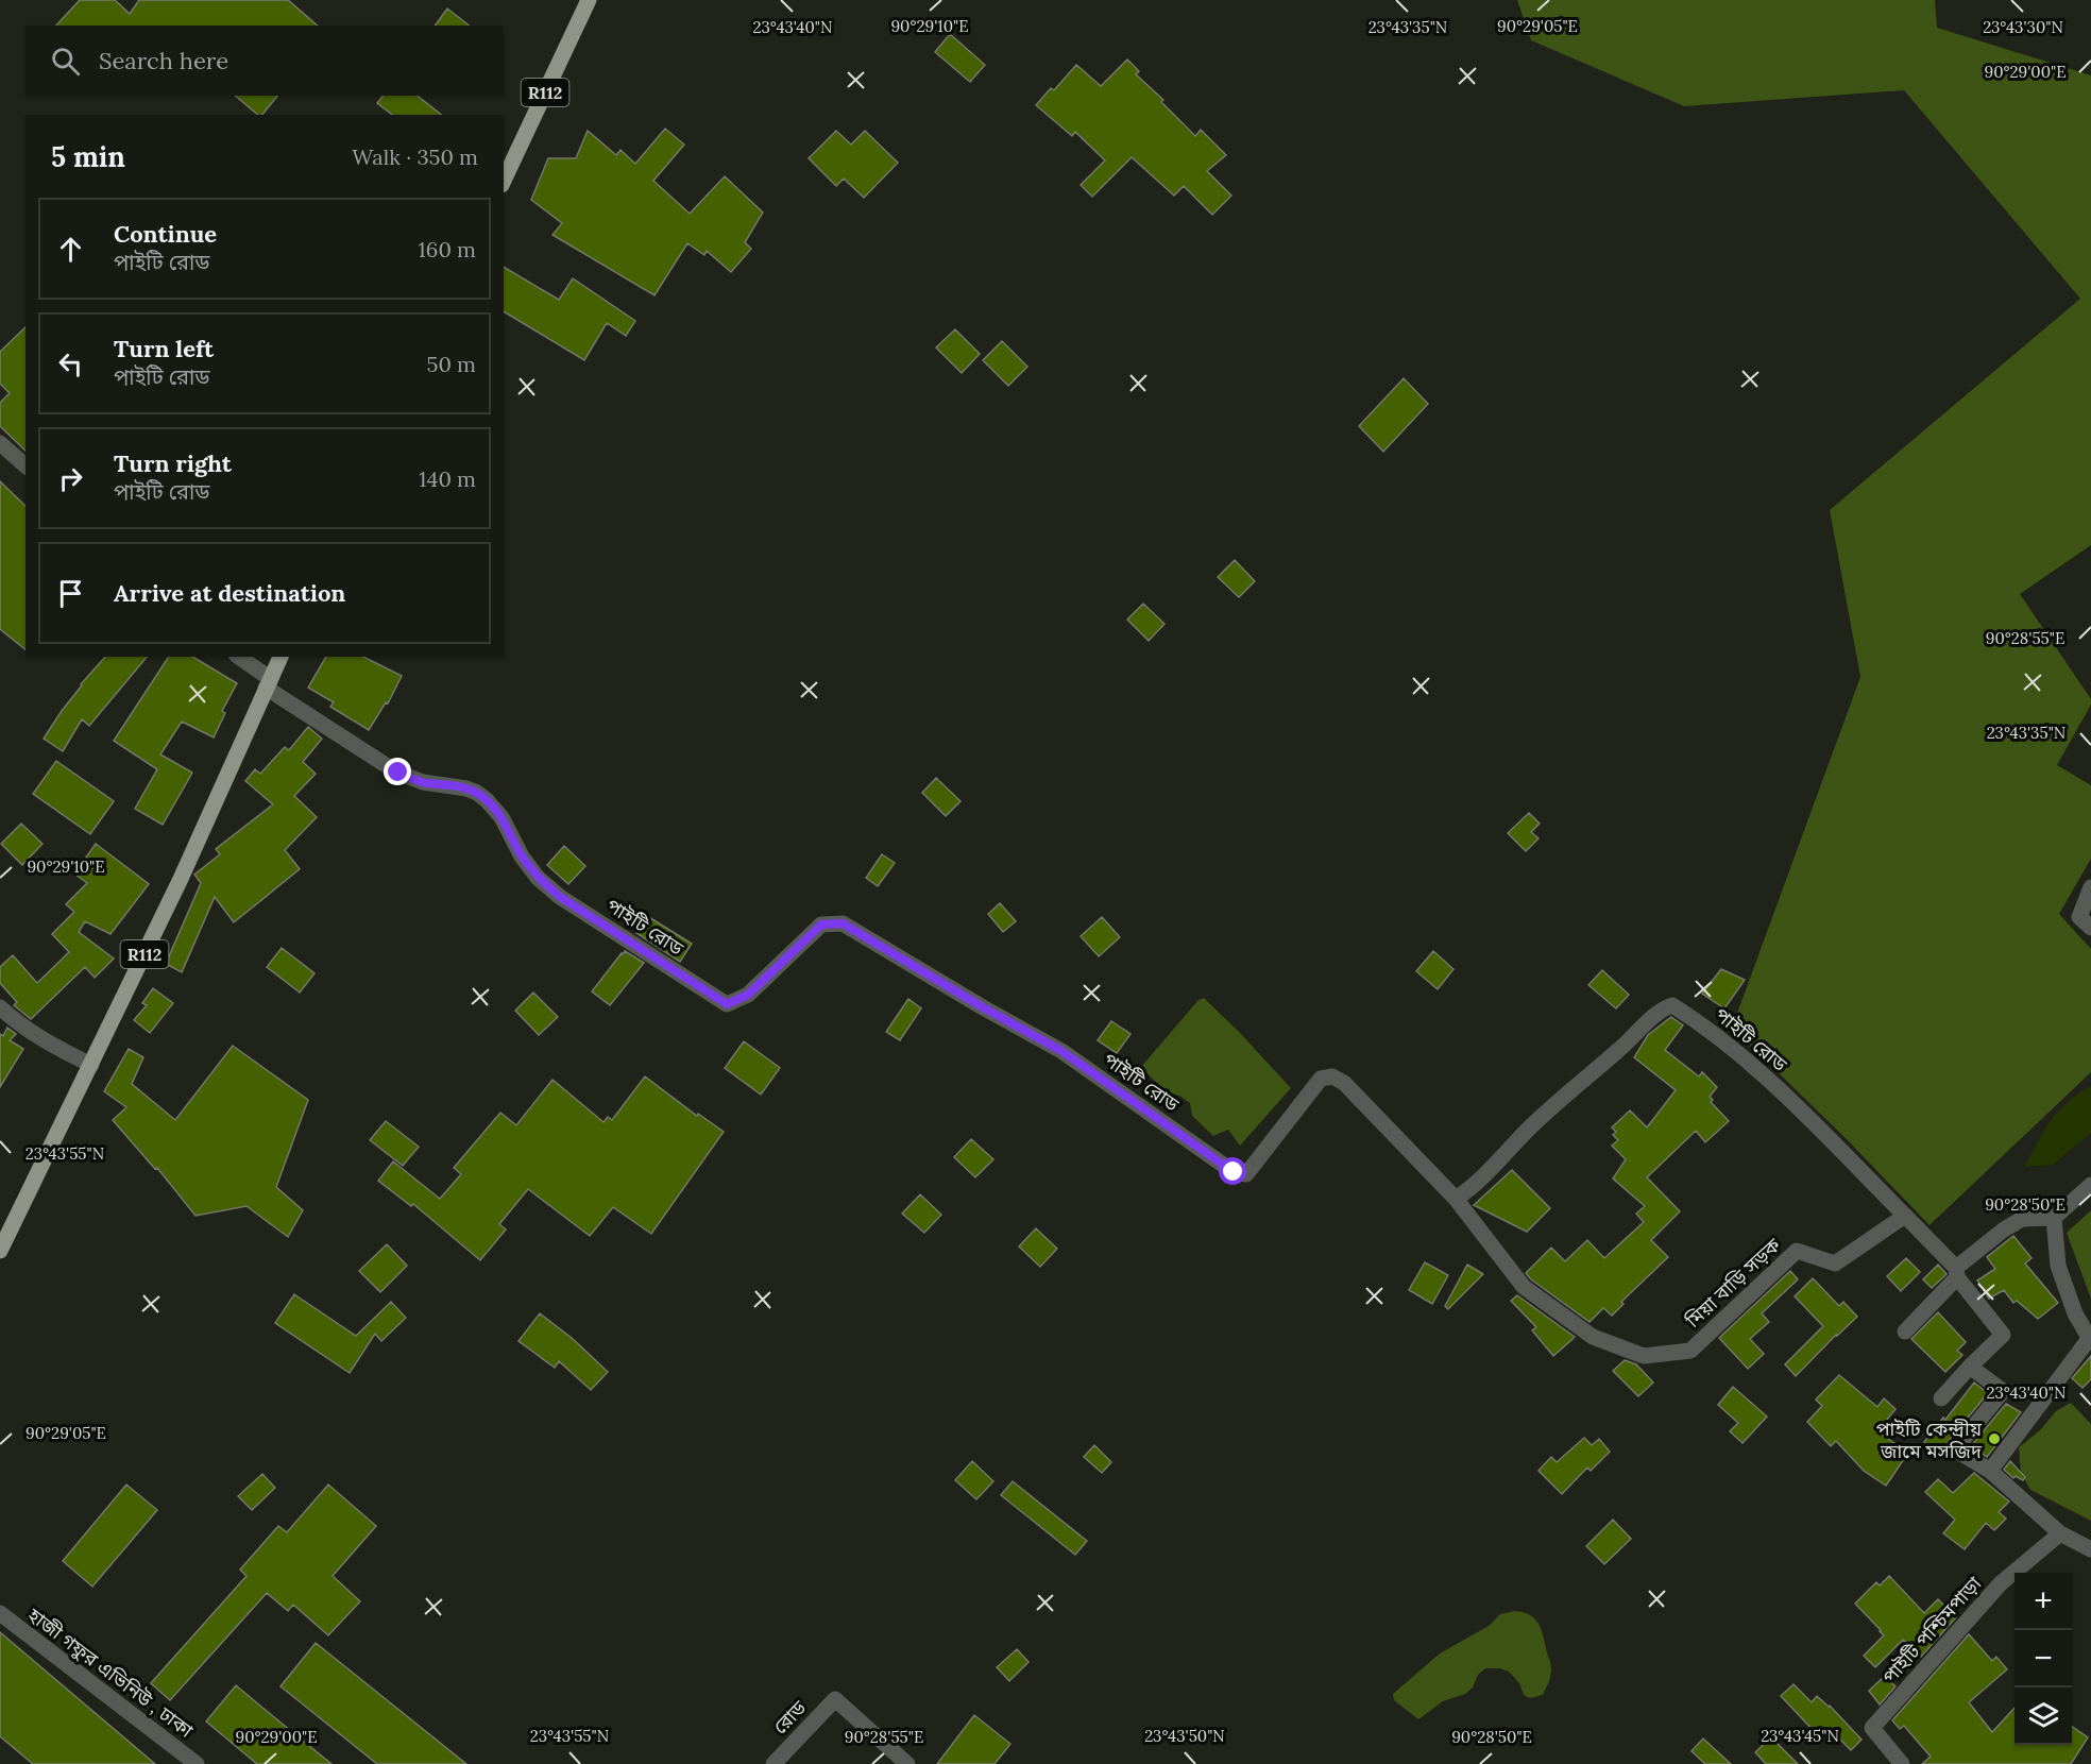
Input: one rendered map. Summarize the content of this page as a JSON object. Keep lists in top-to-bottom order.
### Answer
{
  "streets": {
    "main road": ["R112"],
    "street": [
      "পাইটি রোড",
      "মিয়া বাড়ি সড়ক",
      "পাইটি পশ্চিমপাড়া",
      "হাজী গফুর এভিনিউ , ঢাকা",
      "রোড"
    ]
  },
  "crossings": [
    ["R112", "পাইটি রোড"],
    ["পাইটি রোড", "মিয়া বাড়ি সড়ক"]
  ],
  "places": ["পাইটি কেন্দ্রীয় জামে মসজিদ"],
  "page": {
    "search": "Search here",
    "heading": ["5 min", "Walk · 350 m"],
    "list": [
      ["Continue", "পাইটি রোড", "160 m"],
      ["Turn left", "পাইটি রোড", "50 m"],
      ["Turn right", "পাইটি রোড", "140 m"],
      "Arrive at destination"
    ],
    "map_buttons": ["+", "−"]
  },
  "coordinates": [
    "90°29'10\"E",
    "90°29'05\"E",
    "23°43'35\"N",
    "23°43'40\"N",
    "23°43'30\"N",
    "90°29'00\"E",
    "90°28'55\"E",
    "23°43'55\"N",
    "90°28'50\"E",
    "23°43'50\"N",
    "23°43'45\"N"
  ]
}
